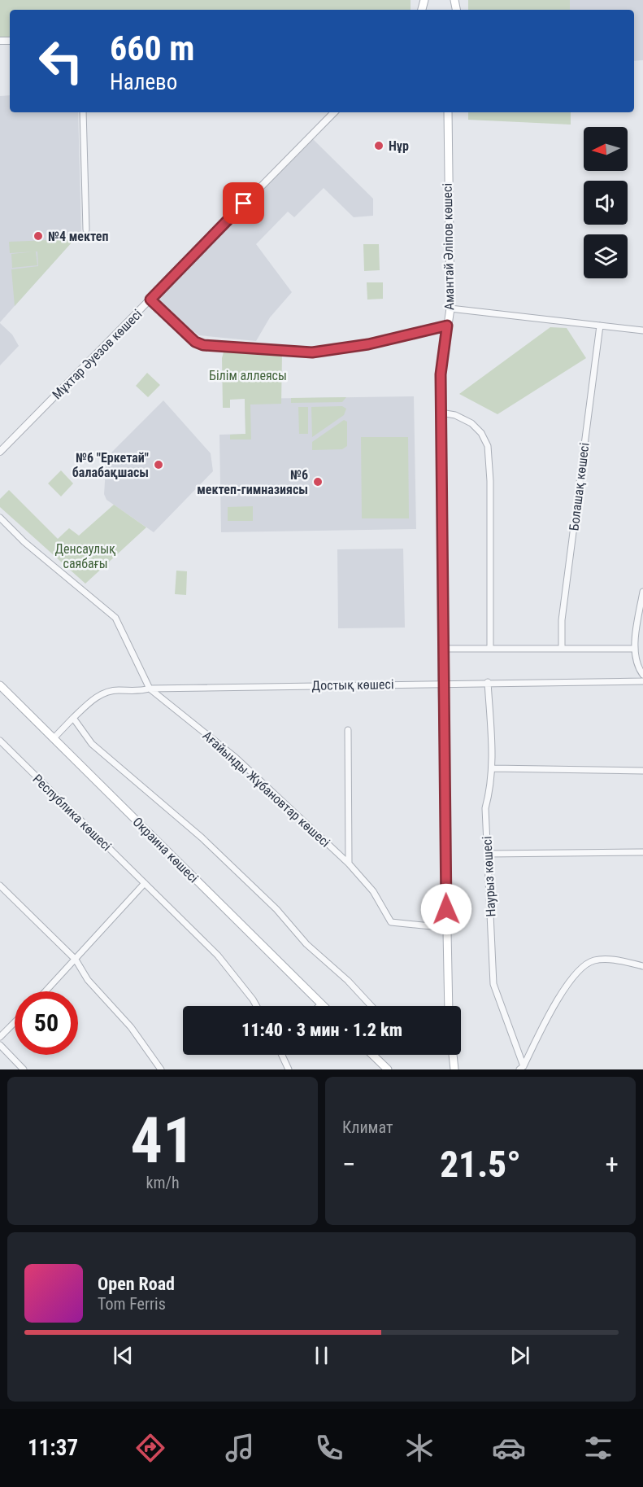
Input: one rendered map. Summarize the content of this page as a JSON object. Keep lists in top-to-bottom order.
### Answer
{
  "streets": {
    "main road": ["Амантай Әліпов көшесі", "Окраина көшесі"],
    "street": [
      "Мұхтар Әуезов көшесі",
      "Болашақ көшесі",
      "Достық көшесі",
      "Ағайынды Жұбановтар көшесі",
      "Республика көшесі",
      "Наурыз көшесі"
    ]
  },
  "crossings": [
    ["Амантай Әліпов көшесі", "Достық көшесі"],
    ["Амантай Әліпов көшесі", "Ағайынды Жұбановтар көшесі"],
    ["Достық көшесі", "Ағайынды Жұбановтар көшесі"],
    ["Достық көшесі", "Окраина көшесі"],
    ["Достық көшесі", "Наурыз көшесі"]
  ],
  "parks": ["Білім аллеясы", "Денсаулық саябағы"],
  "places": [
    "Нұр",
    "№4 мектеп",
    "№6 \"Еркетай\" балабақшасы",
    "№6 мектеп-гимназиясы"
  ],
  "north": "left",
  "page": {
    "turn": ["660 m", "Налево"],
    "limit": "50",
    "trip": "11:40 · 3 мин · 1.2 km",
    "tile": [
      ["41", "km/h"],
      "Климат"
    ],
    "heat": ["−", "21.5°", "+"],
    "song": ["Open Road", "Tom Ferris"],
    "tabs": "11:37"
  }
}
